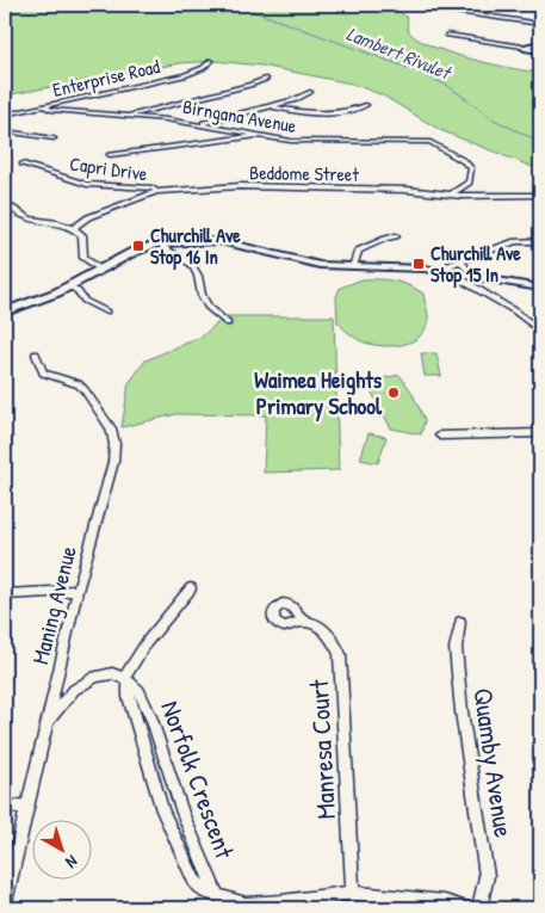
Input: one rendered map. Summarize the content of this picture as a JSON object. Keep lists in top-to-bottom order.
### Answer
{
  "streets": {
    "street": [
      "Enterprise Road",
      "Birngana Avenue",
      "Capri Drive",
      "Beddome Street",
      "Maning Avenue",
      "Manresa Court",
      "Quamby Avenue",
      "Norfolk Crescent"
    ]
  },
  "crossings": [
    ["Enterprise Road", "Birngana Avenue"],
    ["Birngana Avenue", "Beddome Street"],
    ["Capri Drive", "Beddome Street"],
    ["Manresa Court", "Norfolk Crescent"]
  ],
  "water": ["Lambert Rivulet"],
  "places": {
    "transit": ["Churchill Ave Stop 16 In", "Churchill Ave Stop 15 In"],
    "other": ["Waimea Heights Primary School"]
  },
  "north": "bottom right"
}
